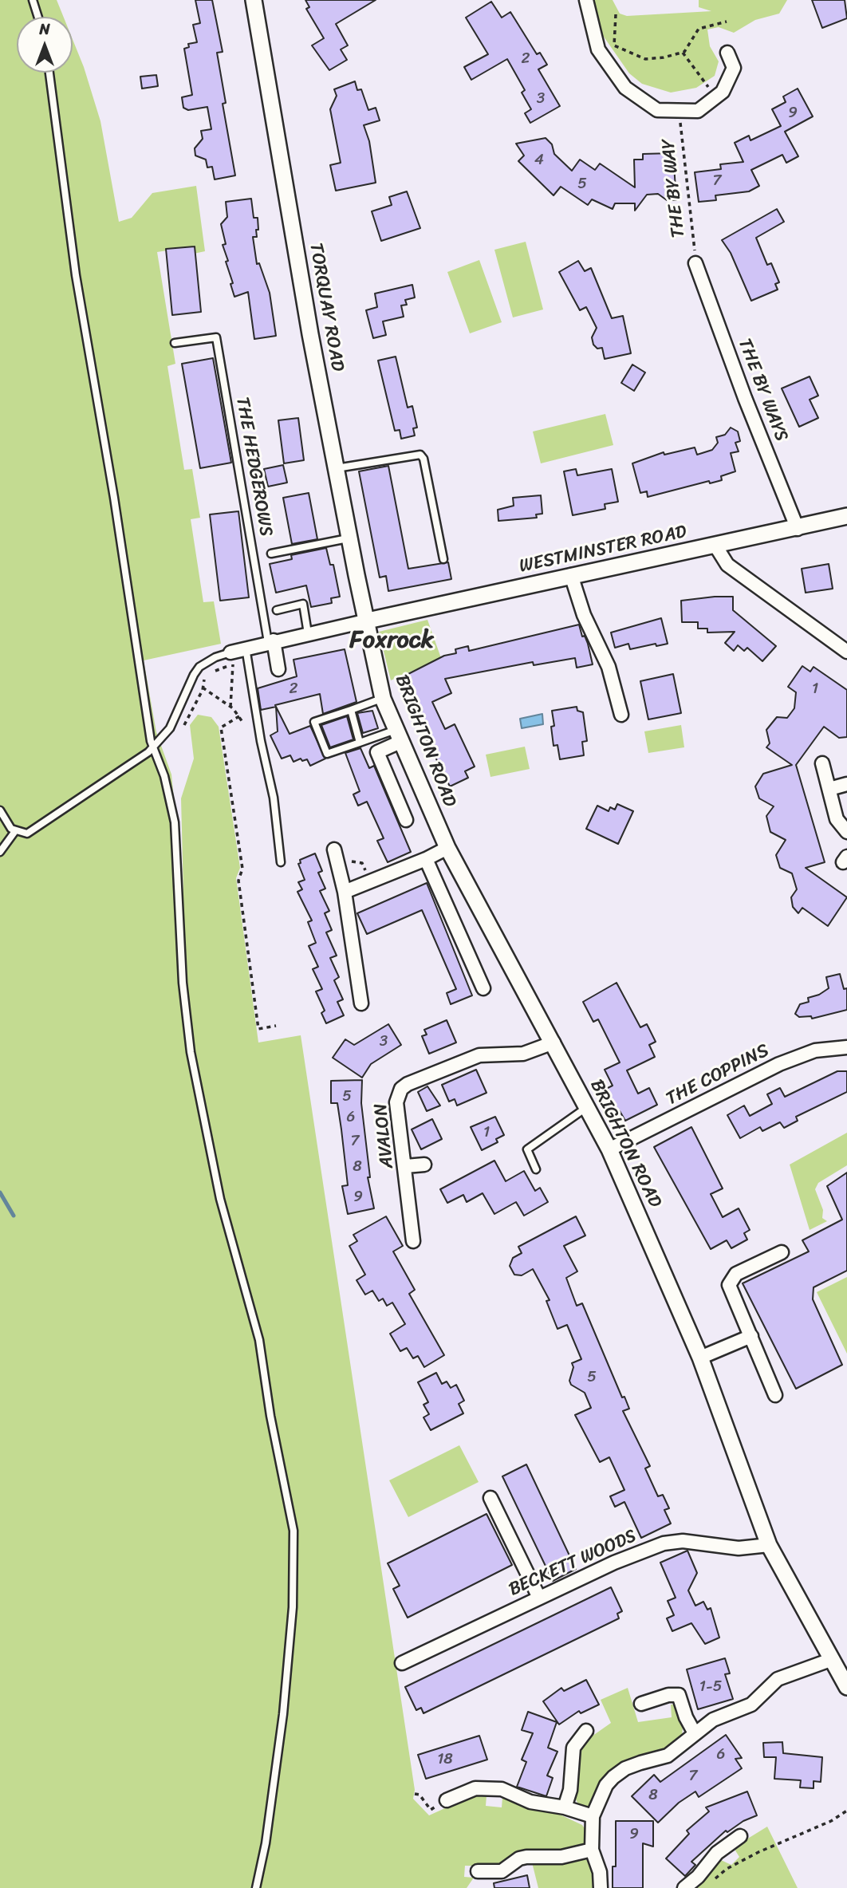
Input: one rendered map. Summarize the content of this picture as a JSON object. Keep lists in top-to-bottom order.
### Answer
{
  "streets": {
    "street": [
      "TORQUAY ROAD",
      "THE BY WAYS",
      "WESTMINSTER ROAD",
      "BRIGHTON ROAD",
      "THE COPPINS",
      "AVALON",
      "BECKETT WOODS"
    ],
    "lane": ["THE HEDGEROWS"],
    "path": ["THE BY WAY"]
  },
  "crossings": [
    ["THE BY WAY", "THE BY WAYS"],
    ["TORQUAY ROAD", "WESTMINSTER ROAD"],
    ["TORQUAY ROAD", "BRIGHTON ROAD"],
    ["THE BY WAYS", "WESTMINSTER ROAD"],
    ["WESTMINSTER ROAD", "BRIGHTON ROAD"],
    ["BRIGHTON ROAD", "THE COPPINS"],
    ["BRIGHTON ROAD", "AVALON"],
    ["BRIGHTON ROAD", "BECKETT WOODS"]
  ],
  "districts": ["Foxrock"],
  "house_numbers": [
    "2",
    "3",
    "9",
    "4",
    "7",
    "5",
    "2",
    "1",
    "3",
    "5",
    "6",
    "1",
    "7",
    "8",
    "9",
    "5",
    "1-5",
    "6",
    "18",
    "7",
    "8",
    "9"
  ],
  "north": "top"
}
